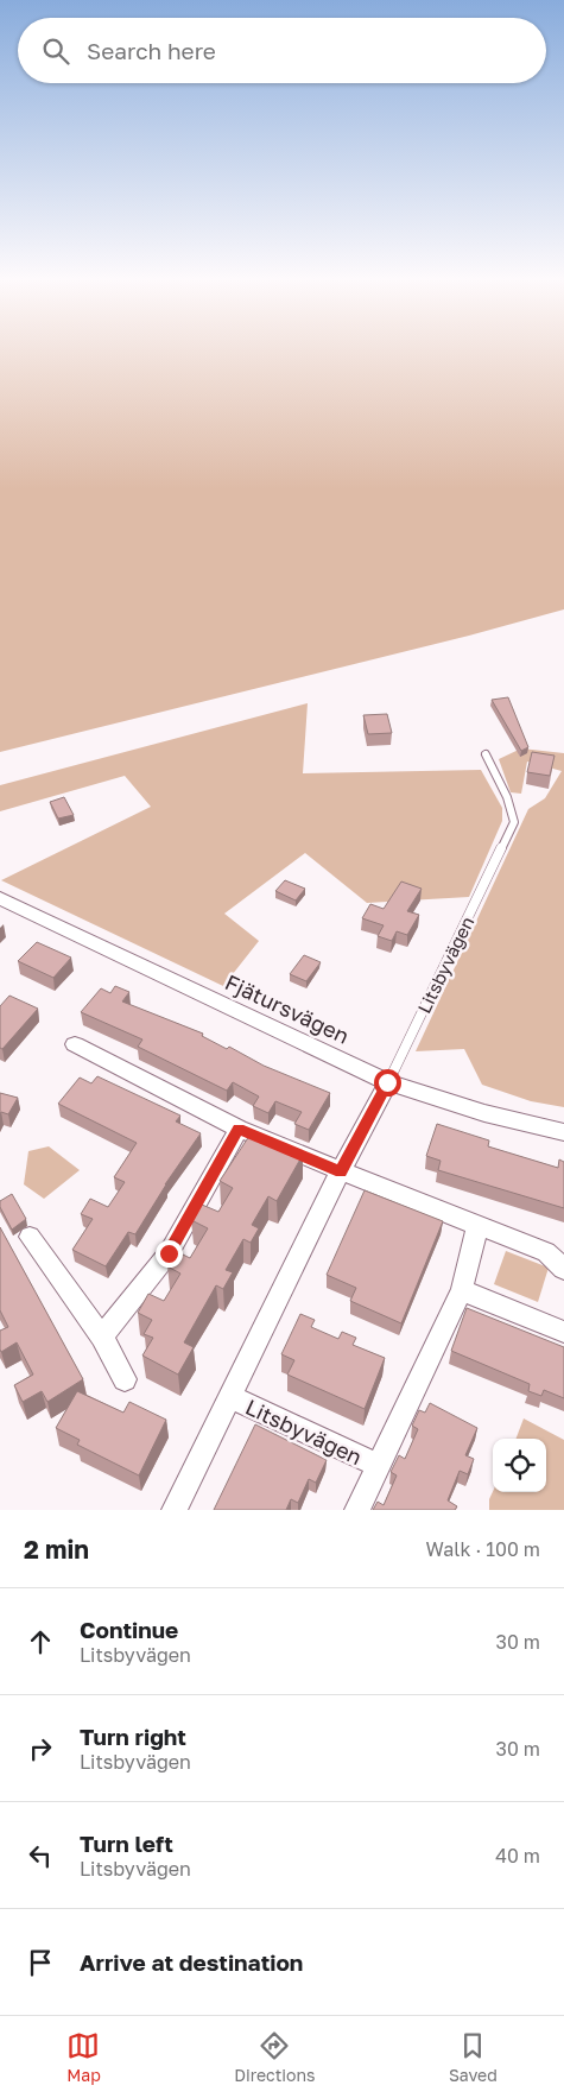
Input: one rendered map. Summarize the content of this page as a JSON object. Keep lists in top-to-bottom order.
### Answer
{
  "streets": {
    "street": ["Litsbyvägen", "Fjätursvägen"]
  },
  "crossings": [
    ["Litsbyvägen", "Fjätursvägen"]
  ],
  "page": {
    "search": "Search here",
    "heading": ["2 min", "Walk · 100 m"],
    "list": [
      ["Continue", "Litsbyvägen", "30 m"],
      ["Turn right", "Litsbyvägen", "30 m"],
      ["Turn left", "Litsbyvägen", "40 m"],
      "Arrive at destination"
    ],
    "nav": ["Map", "Directions", "Saved"]
  }
}
